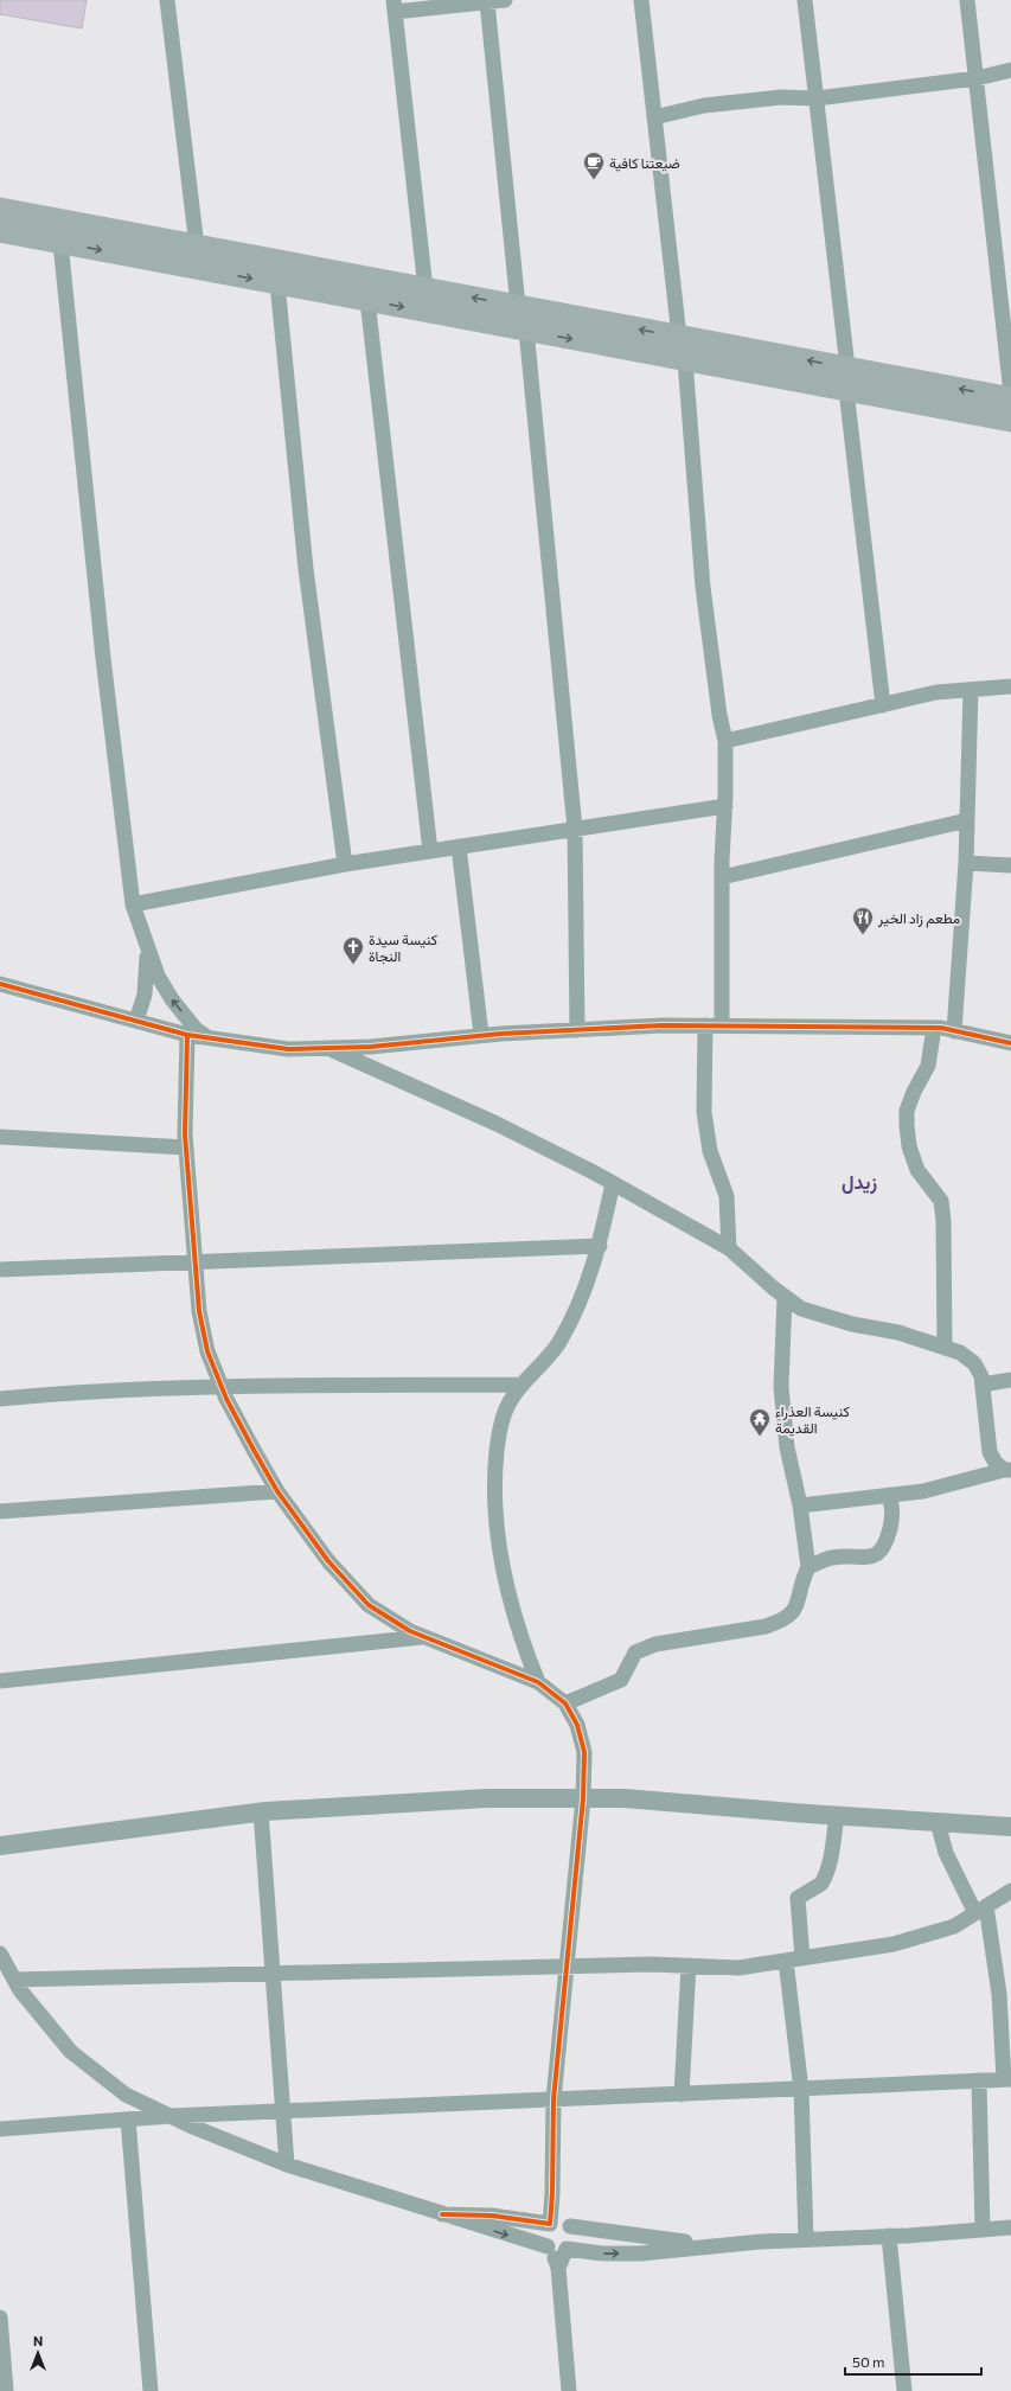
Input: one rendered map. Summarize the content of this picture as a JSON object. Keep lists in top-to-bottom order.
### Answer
{
  "districts": ["زيدل"],
  "places": {
    "cafe": ["ضيعتنا كافية"],
    "restaurant": ["مطعم زاد الخير"],
    "church": ["كنيسة سيدة النجاة"],
    "temple": ["كنيسة العذراء القديمة"]
  },
  "scale_bar": "50 m",
  "north": "top"
}
